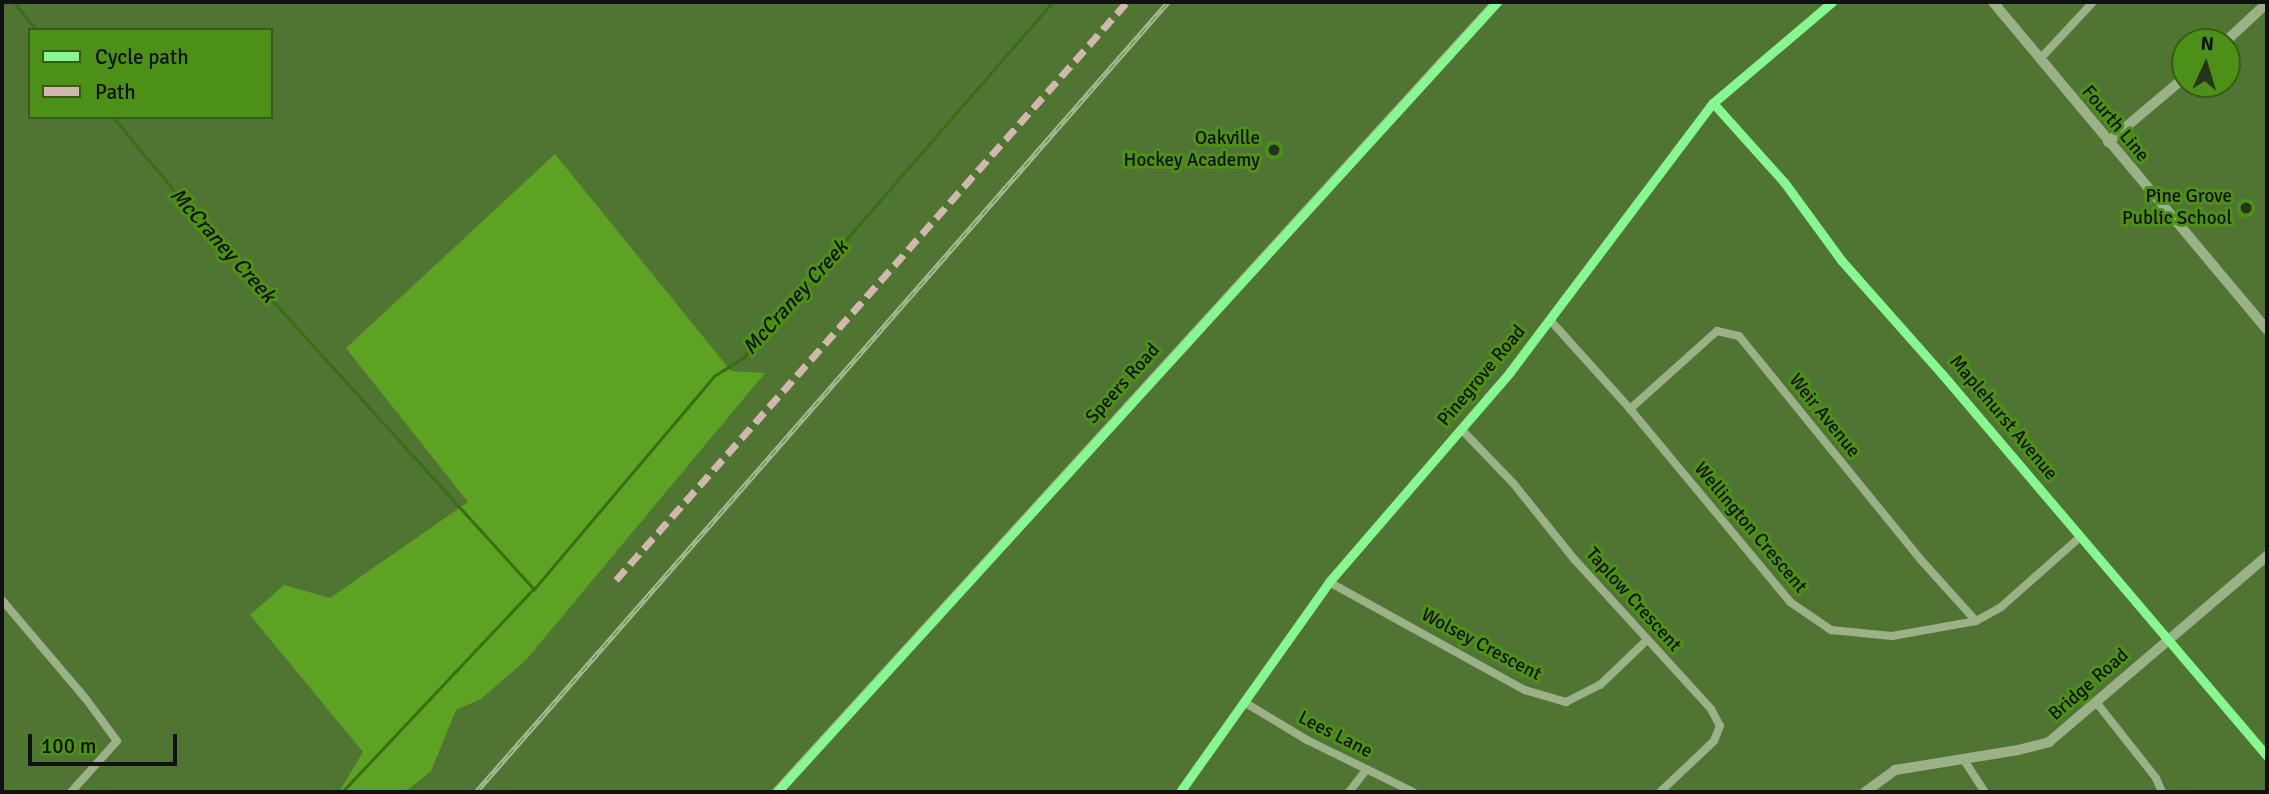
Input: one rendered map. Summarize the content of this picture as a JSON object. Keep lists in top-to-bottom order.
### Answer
{
  "streets": {
    "main road": ["Speers Road"],
    "street": [
      "Fourth Line",
      "Pinegrove Road",
      "Weir Avenue",
      "Maplehurst Avenue",
      "Wellington Crescent",
      "Taplow Crescent",
      "Wolsey Crescent",
      "Bridge Road",
      "Lees Lane"
    ]
  },
  "crossings": [
    ["Pinegrove Road", "Maplehurst Avenue"],
    ["Pinegrove Road", "Wellington Crescent"],
    ["Pinegrove Road", "Taplow Crescent"],
    ["Pinegrove Road", "Wolsey Crescent"],
    ["Pinegrove Road", "Lees Lane"],
    ["Weir Avenue", "Wellington Crescent"],
    ["Maplehurst Avenue", "Wellington Crescent"],
    ["Maplehurst Avenue", "Bridge Road"],
    ["Taplow Crescent", "Wolsey Crescent"]
  ],
  "water": ["McCraney Creek"],
  "places": ["Oakville Hockey Academy", "Pine Grove Public School"],
  "legend": ["Cycle path", "Path"],
  "scale_bar": "100 m",
  "north": "top"
}
